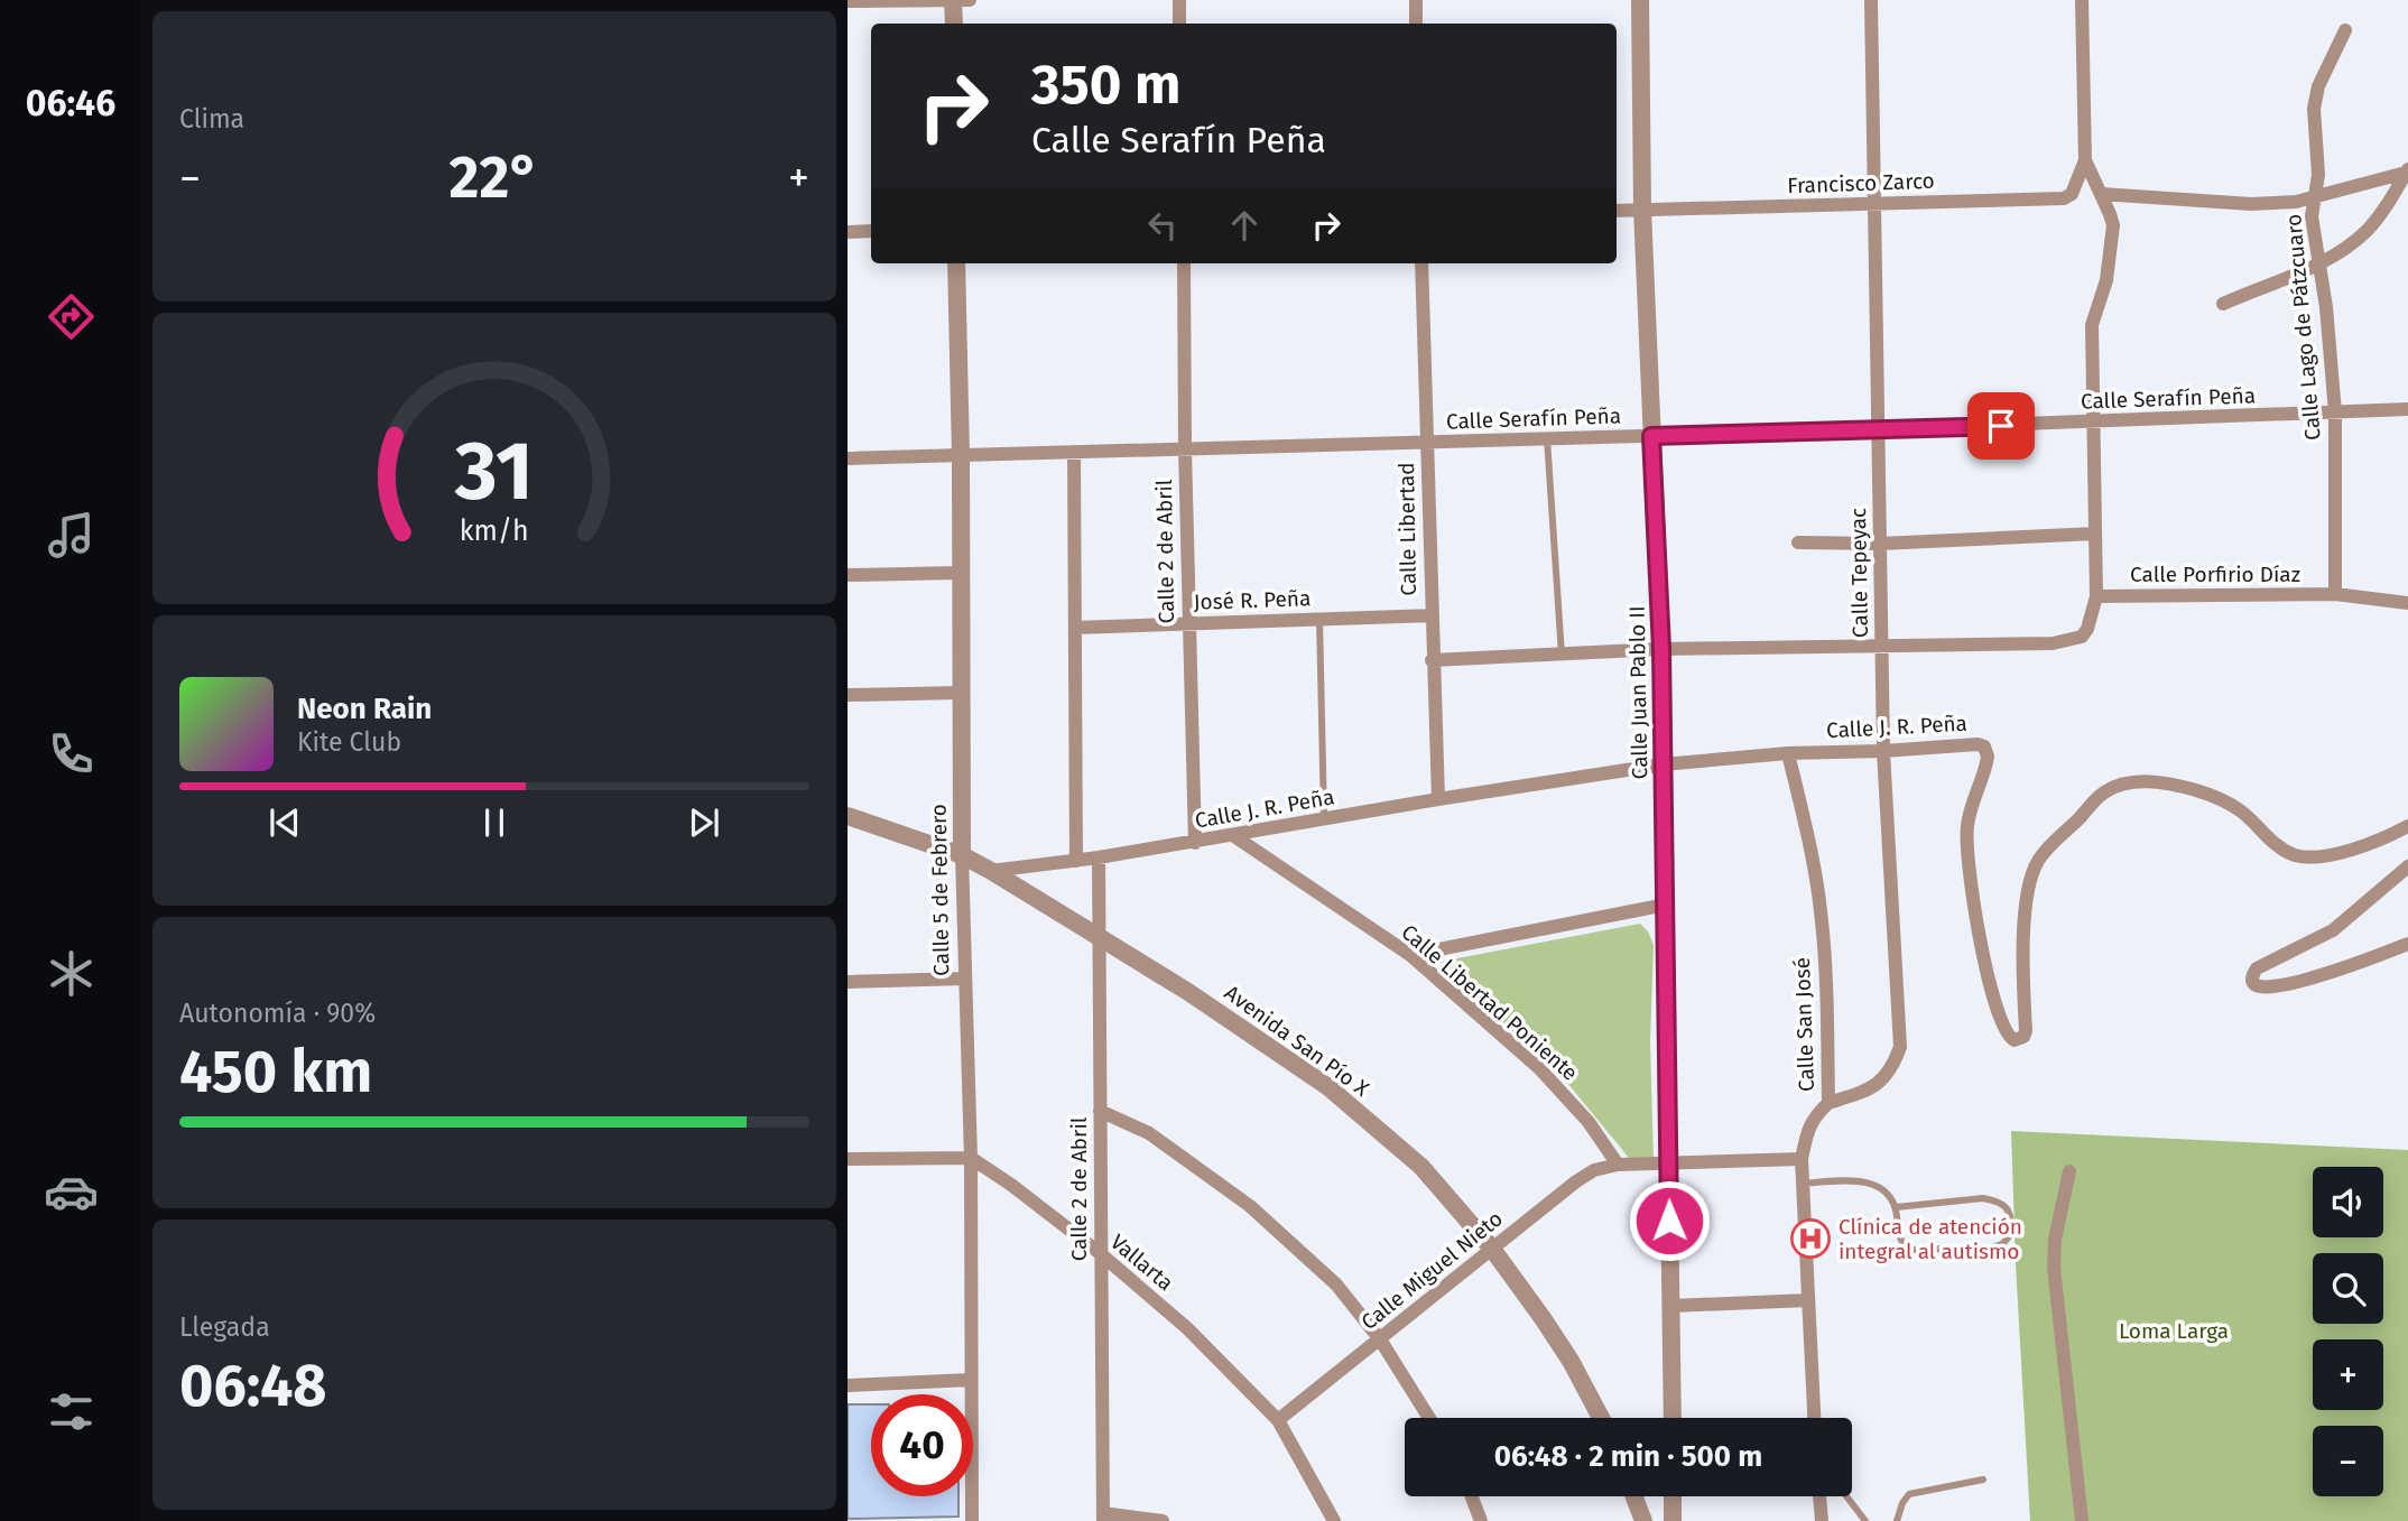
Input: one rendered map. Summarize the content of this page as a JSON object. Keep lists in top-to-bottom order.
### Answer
{
  "streets": {
    "street": [
      "Francisco Zarco",
      "Calle Lago de Pátzcuaro",
      "Calle Serafín Peña",
      "Calle Libertad",
      "Calle 2 de Abril",
      "Calle Tepeyac",
      "Calle Porfirio Díaz",
      "José R. Peña",
      "Calle Juan Pablo II",
      "Calle J. R. Peña",
      "Calle 5 de Febrero",
      "Calle Libertad Poniente",
      "Calle San José",
      "Avenida San Pío X",
      "Vallarta",
      "Calle Miguel Nieto"
    ]
  },
  "crossings": [
    ["Francisco Zarco", "Calle Tepeyac"],
    ["Francisco Zarco", "Calle Juan Pablo II"],
    ["Calle Lago de Pátzcuaro", "Calle Serafín Peña"],
    ["Calle Lago de Pátzcuaro", "Calle Porfirio Díaz"],
    ["Calle Serafín Peña", "Calle Libertad"],
    ["Calle Serafín Peña", "Calle 2 de Abril"],
    ["Calle Serafín Peña", "Calle Tepeyac"],
    ["Calle Serafín Peña", "Calle Juan Pablo II"],
    ["Calle Serafín Peña", "Calle 5 de Febrero"],
    ["Calle Libertad", "José R. Peña"],
    ["Calle Libertad", "Calle J. R. Peña"],
    ["Calle 2 de Abril", "José R. Peña"],
    ["Calle 2 de Abril", "Calle J. R. Peña"],
    ["Calle 2 de Abril", "Avenida San Pío X"],
    ["Calle 2 de Abril", "Vallarta"],
    ["Calle Tepeyac", "Calle J. R. Peña"],
    ["Calle Tepeyac", "Calle San José"],
    ["Calle Juan Pablo II", "Calle J. R. Peña"],
    ["Calle J. R. Peña", "Calle Libertad Poniente"],
    ["Calle J. R. Peña", "Calle San José"],
    ["Calle J. R. Peña", "Avenida San Pío X"],
    ["Calle 5 de Febrero", "Avenida San Pío X"],
    ["Calle 5 de Febrero", "Vallarta"],
    ["Calle Libertad Poniente", "Calle Miguel Nieto"],
    ["Avenida San Pío X", "Calle Miguel Nieto"],
    ["Vallarta", "Calle Miguel Nieto"]
  ],
  "parks": ["Loma Larga"],
  "places": {
    "hospital": ["Clínica de atención integral al autismo"]
  },
  "page": {
    "tabs": "06:46",
    "tile": [
      "Clima",
      ["Autonomía · 90%", "450 km"],
      ["Llegada", "06:48"]
    ],
    "turn": ["350 m", "Calle Serafín Peña"],
    "heat": ["−", "22°", "+"],
    "song": ["Neon Rain", "Kite Club"],
    "map_buttons": ["+", "−"],
    "limit": "40",
    "trip": "06:48 · 2 min · 500 m",
    "gauge": ["31", "km/h"]
  }
}
